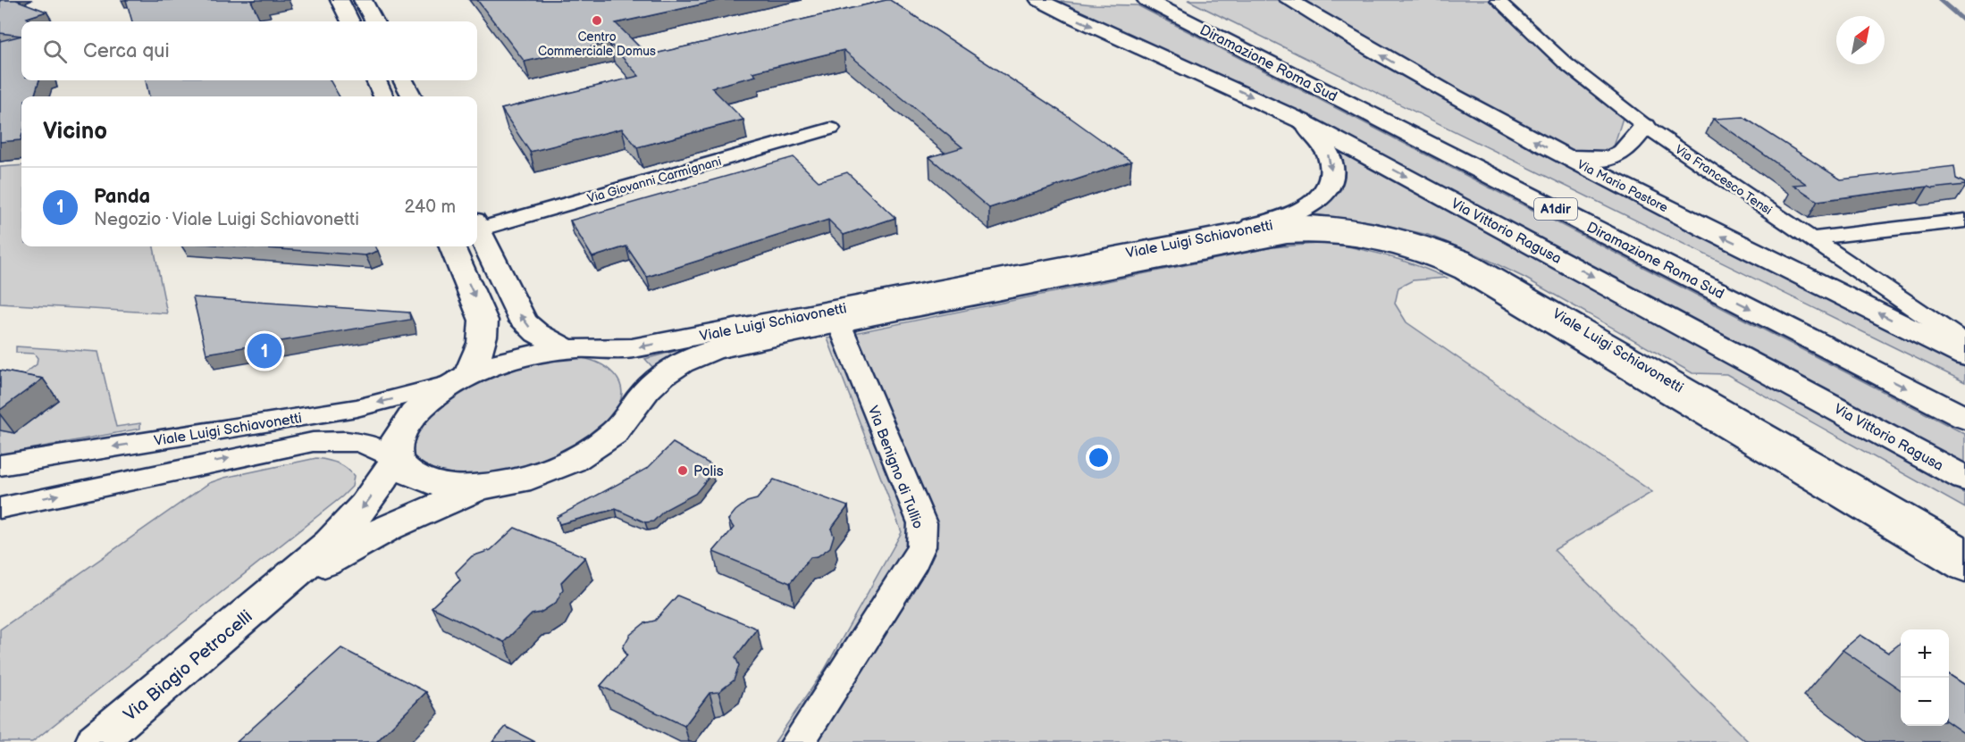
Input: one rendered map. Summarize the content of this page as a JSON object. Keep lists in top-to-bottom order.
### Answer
{
  "streets": {
    "main road": [
      "Diramazione Roma Sud",
      "Via Mario Pastore",
      "A1dir",
      "Via Vittorio Ragusa",
      "Viale Luigi Schiavonetti",
      "Via Biagio Petrocelli"
    ],
    "street": ["Via Giovanni Carmignani", "Via Francesco Tensi", "Via Benigno di Tullio"]
  },
  "crossings": [
    ["Via Francesco Tensi", "Via Mario Pastore"],
    ["Viale Luigi Schiavonetti", "Via Benigno di Tullio"],
    ["Viale Luigi Schiavonetti", "Via Biagio Petrocelli"]
  ],
  "one_way": ["Via Mario Pastore", "Via Vittorio Ragusa"],
  "places": ["Centro Commerciale Domus", "Polis"],
  "north": "top right",
  "page": {
    "search": "Cerca qui",
    "heading": "Vicino",
    "list": [
      {
        "mark": "1",
        "name": "Panda",
        "note": "Negozio · Viale Luigi Schiavonetti",
        "value": "240 m"
      }
    ],
    "pins": "1",
    "map_buttons": ["+", "−"]
  }
}
